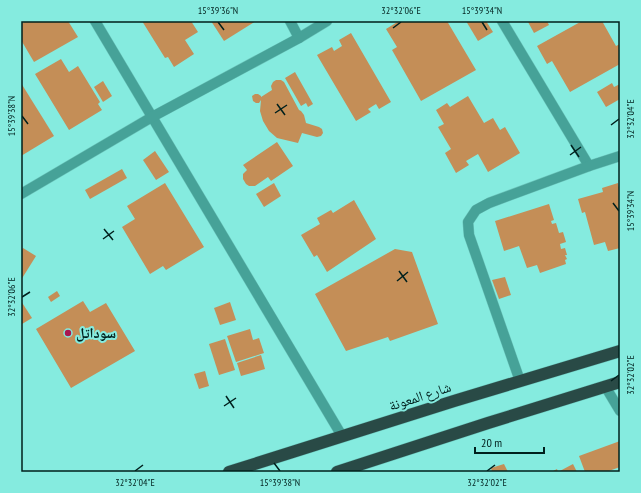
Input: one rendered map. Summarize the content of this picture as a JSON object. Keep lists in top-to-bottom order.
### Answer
{
  "streets": {
    "highway": ["شارع المعونة"]
  },
  "places": ["سوداتل"],
  "scale_bar": "20 m",
  "coordinates": [
    "15°39'36\"N",
    "32°32'06\"E",
    "15°39'34\"N",
    "15°39'38\"N",
    "32°32'04\"E",
    "32°32'02\"E"
  ]
}
